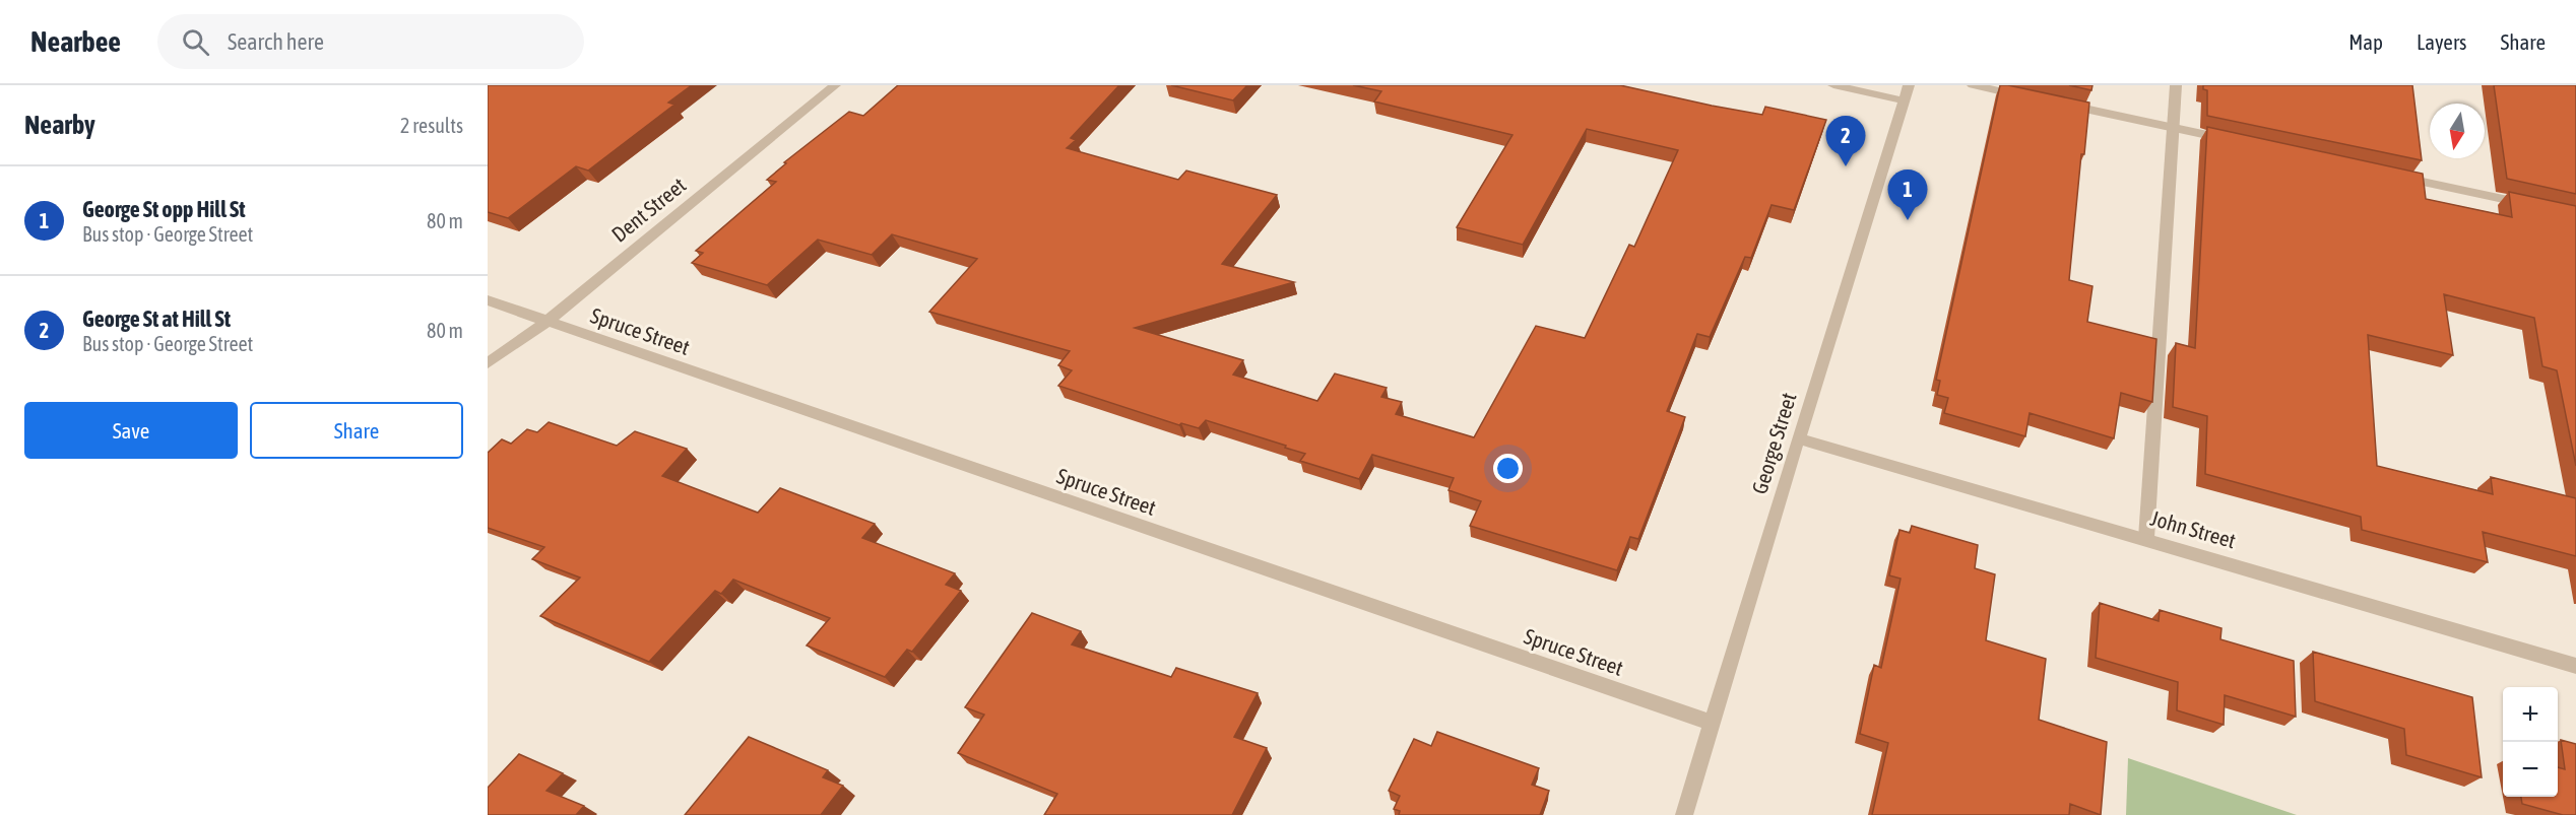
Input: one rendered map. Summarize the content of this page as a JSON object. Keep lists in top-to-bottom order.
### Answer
{
  "streets": {
    "street": [
      "Dent Street",
      "Spruce Street",
      "George Street",
      "John Street"
    ]
  },
  "crossings": [
    ["Dent Street", "Spruce Street"],
    ["Spruce Street", "George Street"],
    ["George Street", "John Street"]
  ],
  "north": "bottom",
  "page": {
    "header": "Nearbee",
    "search": "Search here",
    "nav": ["Map", "Layers", "Share"],
    "heading": ["Nearby", "2 results"],
    "pins": ["2", "1"],
    "list": [
      {
        "mark": "1",
        "name": "George St opp Hill St",
        "note": "Bus stop · George Street",
        "value": "80 m"
      },
      {
        "mark": "2",
        "name": "George St at Hill St",
        "note": "Bus stop · George Street",
        "value": "80 m"
      }
    ],
    "buttons": ["Save", "Share"],
    "map_buttons": ["+", "−"]
  }
}
